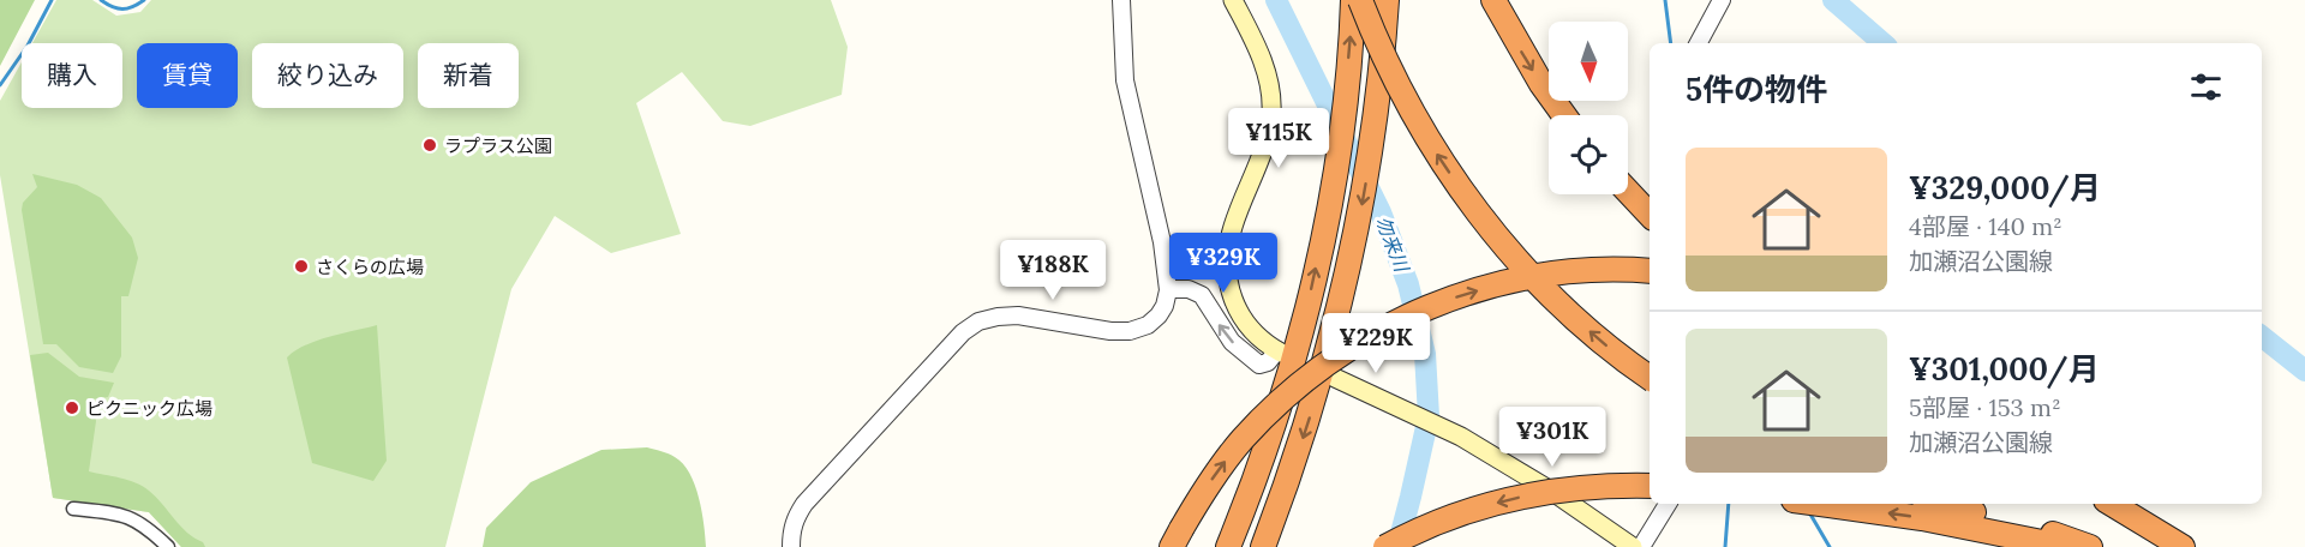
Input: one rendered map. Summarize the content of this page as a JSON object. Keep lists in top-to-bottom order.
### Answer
{
  "water": ["勿来川"],
  "places": ["ラプラス公園", "さくらの広場", "ピクニック広場"],
  "north": "bottom",
  "page": {
    "chip": [
      "購入",
      "賃貸",
      "絞り込み",
      "新着"
    ],
    "heading": "5件の物件",
    "price": [
      "¥115K",
      "¥329K",
      "¥188K",
      "¥229K",
      "¥301K"
    ],
    "list": [
      {
        "name": "¥329,000/月",
        "note": "4部屋 · 140 m² · 加瀬沼公園線"
      },
      {
        "name": "¥301,000/月",
        "note": "5部屋 · 153 m² · 加瀬沼公園線"
      }
    ]
  }
}
